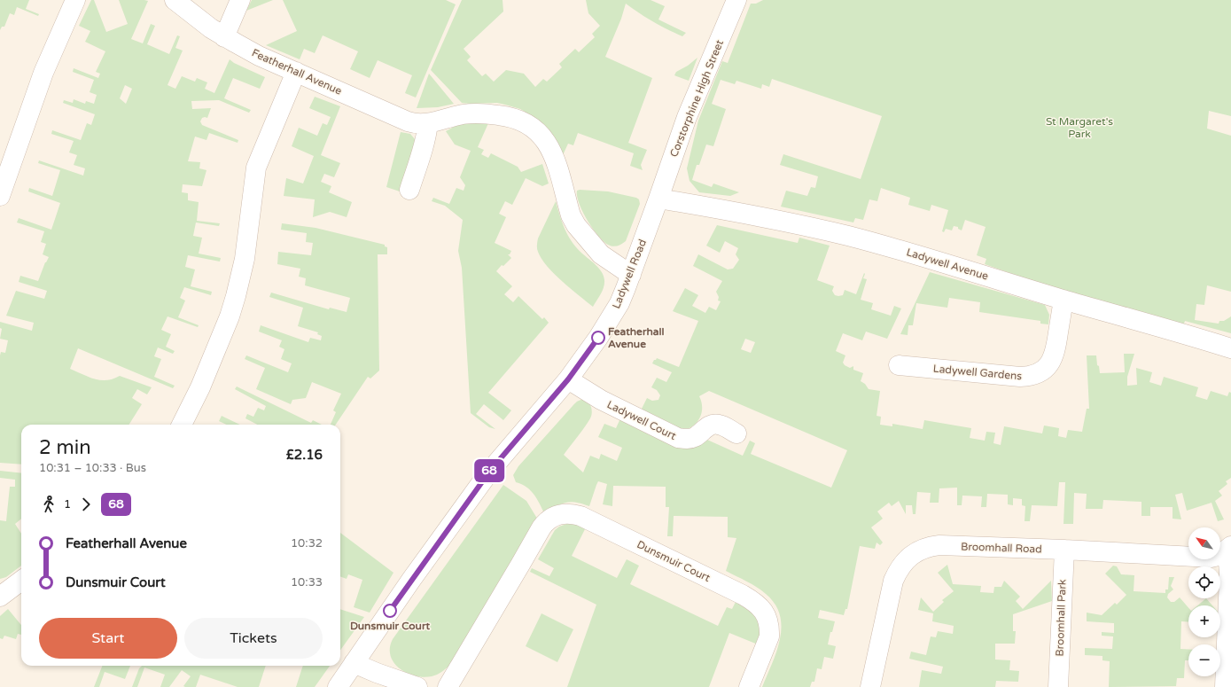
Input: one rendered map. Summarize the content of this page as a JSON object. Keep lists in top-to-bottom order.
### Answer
{
  "streets": {
    "street": [
      "Featherhall Avenue",
      "Corstorphine High Street",
      "Ladywell Avenue",
      "Ladywell Road",
      "Ladywell Gardens",
      "Ladywell Court",
      "Broomhall Road",
      "Dunsmuir Court",
      "Broomhall Park"
    ]
  },
  "crossings": [
    ["Featherhall Avenue", "Ladywell Road"],
    ["Corstorphine High Street", "Ladywell Avenue"],
    ["Corstorphine High Street", "Ladywell Road"],
    ["Ladywell Avenue", "Ladywell Road"],
    ["Ladywell Avenue", "Ladywell Gardens"],
    ["Ladywell Road", "Ladywell Court"],
    ["Broomhall Road", "Broomhall Park"]
  ],
  "parks": ["St Margaret's Park"],
  "places": ["Featherhall Avenue", "Dunsmuir Court"],
  "lines": ["bus line 68"],
  "north": "top left",
  "page": {
    "on_map": "68",
    "heading": ["2 min", "10:31 – 10:33 · Bus", "£2.16"],
    "legs": ["1", "68"],
    "list": [
      {
        "name": "Featherhall Avenue",
        "value": "10:32"
      },
      {
        "name": "Dunsmuir Court",
        "value": "10:33"
      }
    ],
    "map_buttons": ["+", "−"],
    "buttons": ["Start", "Tickets"]
  }
}
